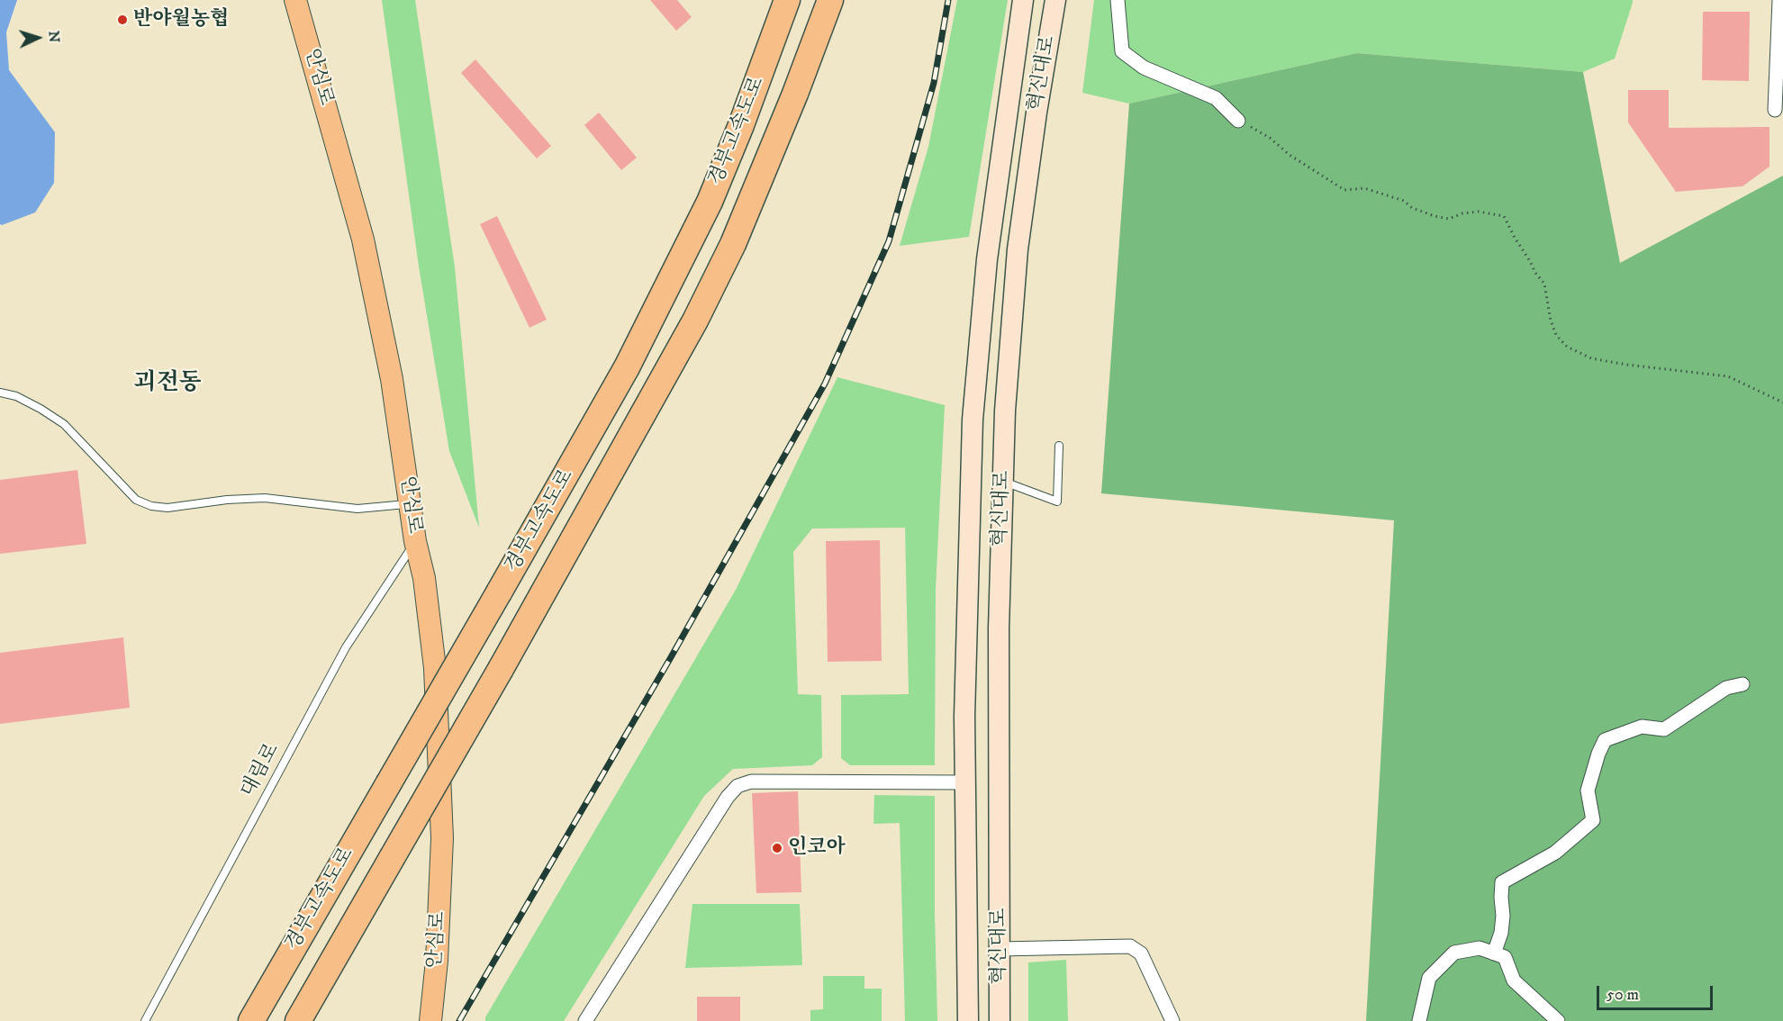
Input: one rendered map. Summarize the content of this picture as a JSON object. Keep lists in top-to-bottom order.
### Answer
{
  "streets": {
    "highway": ["경부고속도로"],
    "main road": ["혁신대로", "안심로"],
    "lane": ["대림로"]
  },
  "crossings": [
    ["안심로", "대림로"]
  ],
  "districts": ["괴전동"],
  "places": ["반야월농협", "인코아"],
  "scale_bar": "50 m",
  "north": "right"
}
